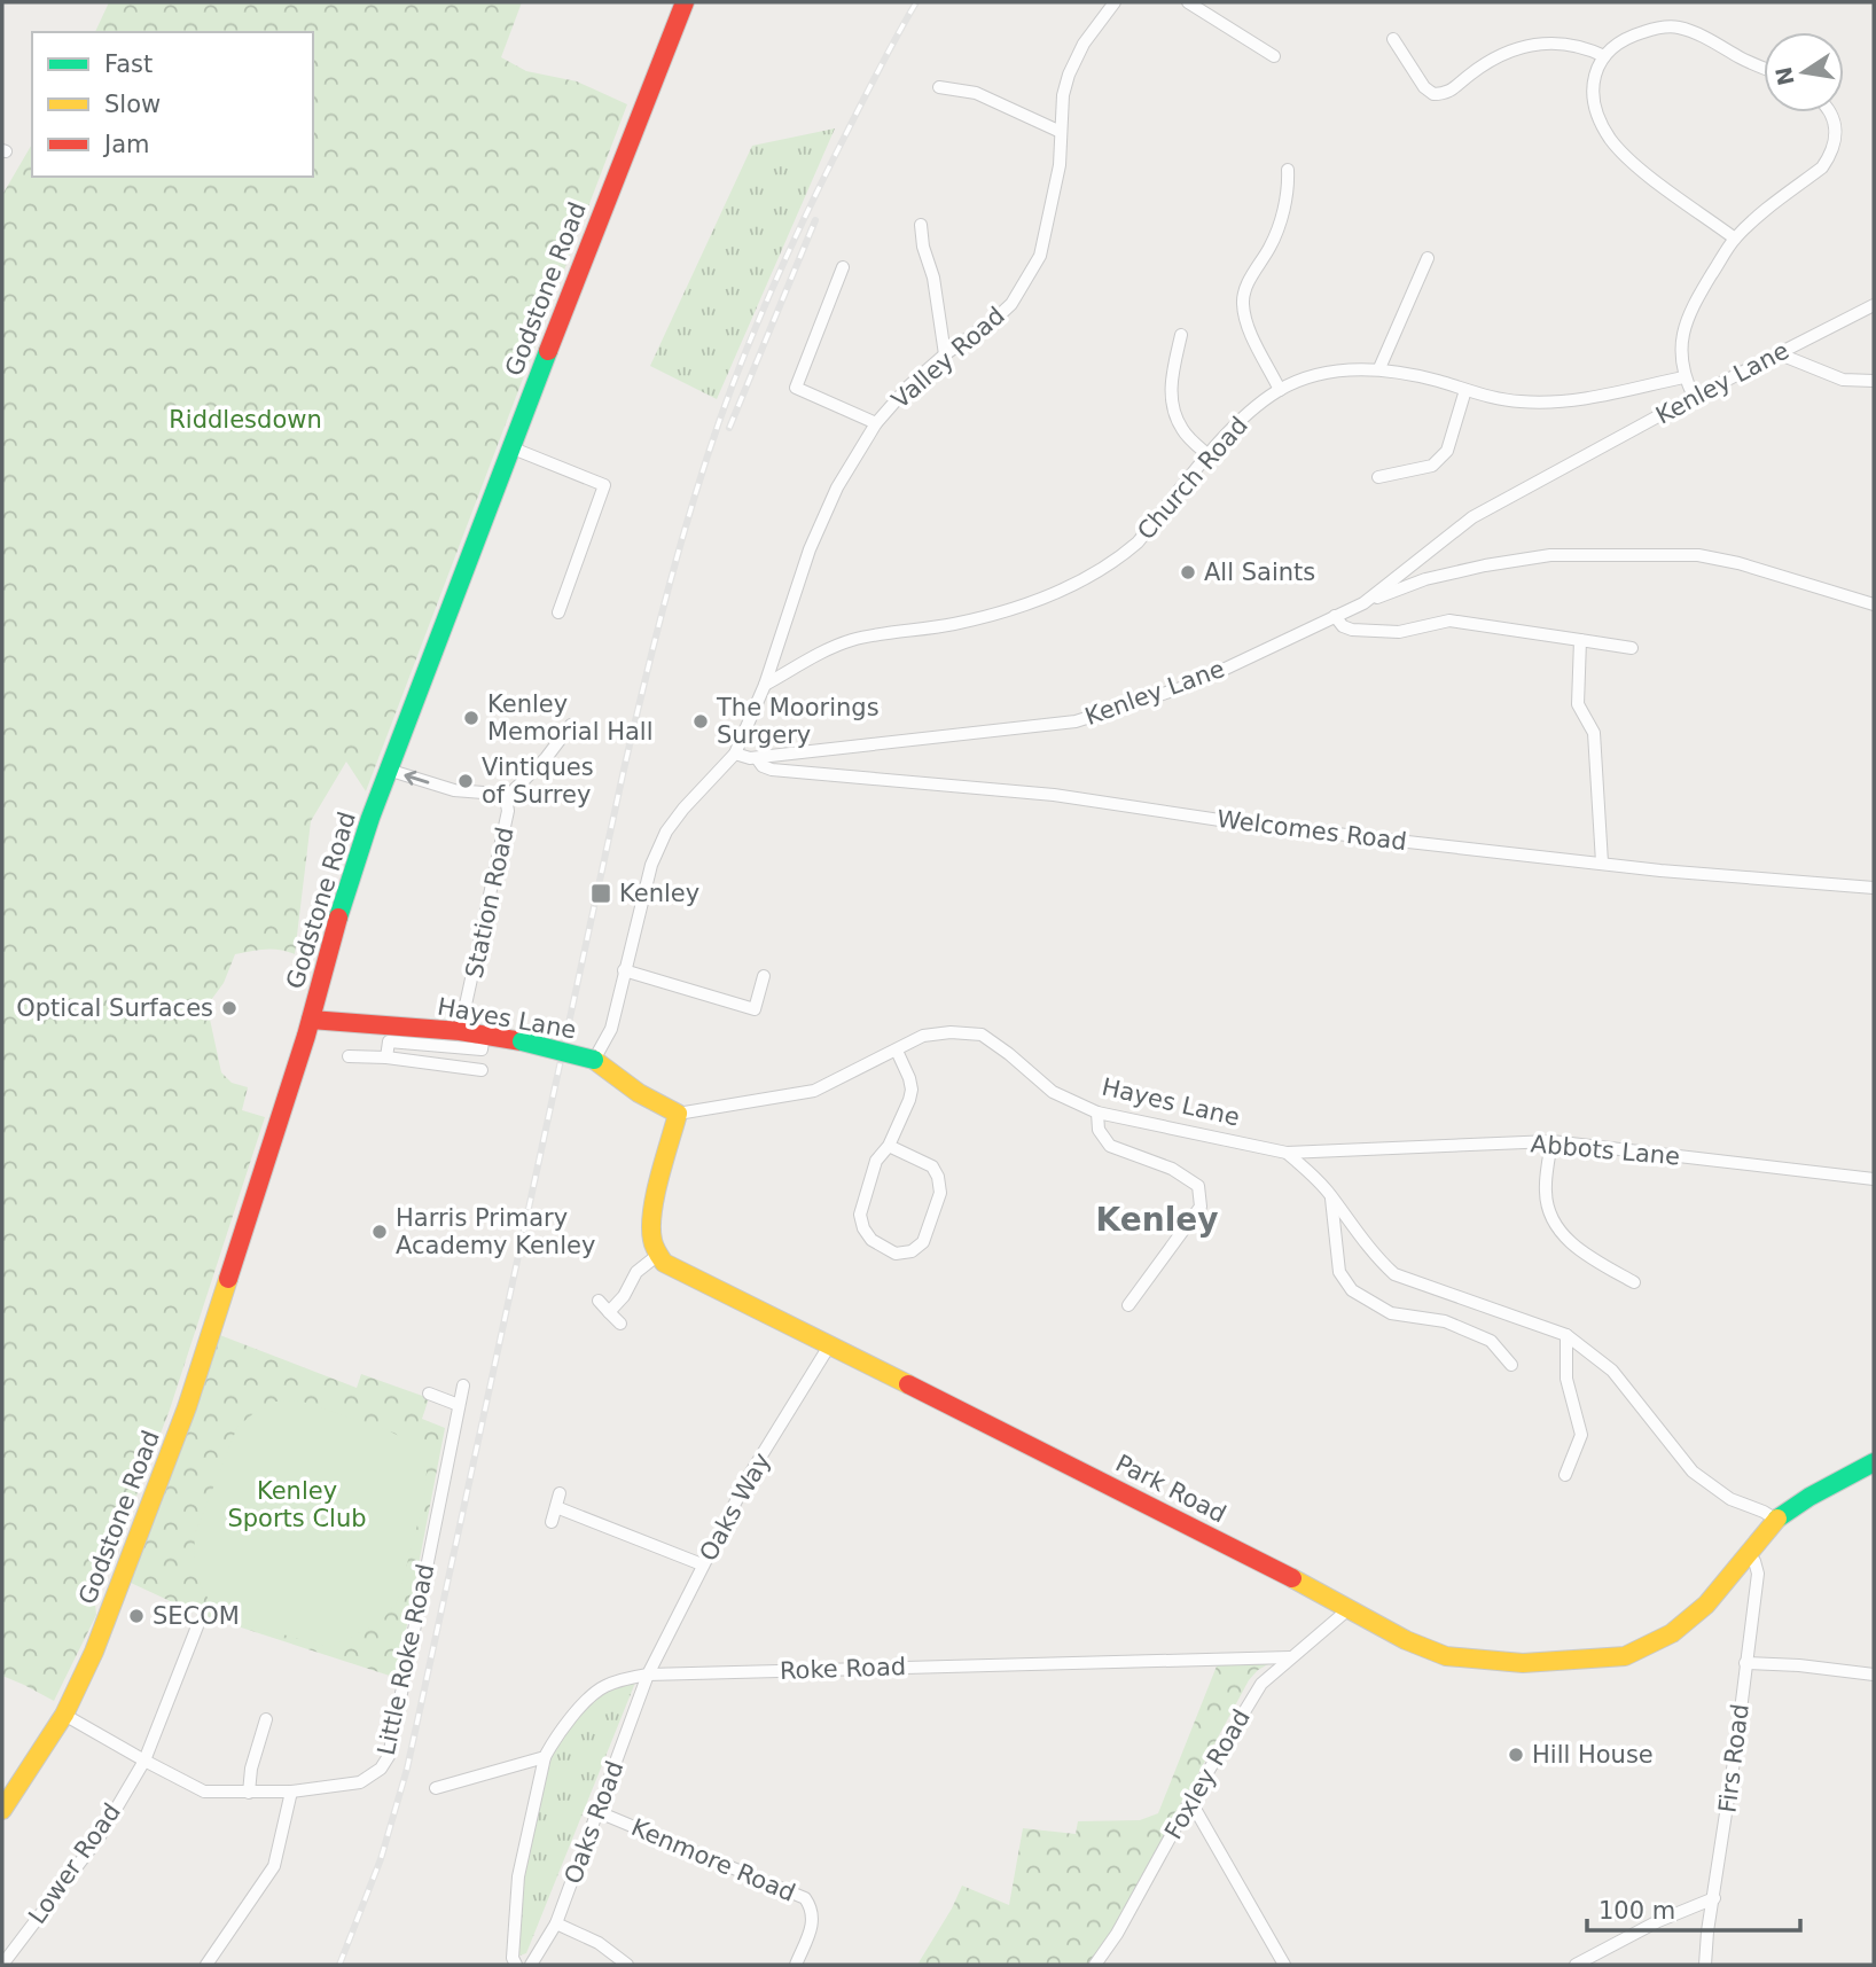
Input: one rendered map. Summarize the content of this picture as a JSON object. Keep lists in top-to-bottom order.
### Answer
{
  "streets": {
    "main road": ["Godstone Road", "Hayes Lane", "Park Road"],
    "street": [
      "Valley Road",
      "Kenley Lane",
      "Church Road",
      "Welcomes Road",
      "Station Road",
      "Abbots Lane",
      "Oaks Way",
      "Little Roke Road",
      "Roke Road",
      "Firs Road",
      "Foxley Road",
      "Oaks Road",
      "Kenmore Road",
      "Lower Road"
    ]
  },
  "crossings": [
    ["Godstone Road", "Station Road"],
    ["Godstone Road", "Hayes Lane"],
    ["Godstone Road", "Little Roke Road"],
    ["Valley Road", "Kenley Lane"],
    ["Valley Road", "Church Road"],
    ["Kenley Lane", "Welcomes Road"],
    ["Station Road", "Hayes Lane"],
    ["Hayes Lane", "Abbots Lane"],
    ["Hayes Lane", "Park Road"],
    ["Park Road", "Oaks Way"],
    ["Park Road", "Firs Road"],
    ["Park Road", "Foxley Road"],
    ["Oaks Way", "Roke Road"],
    ["Oaks Way", "Oaks Road"],
    ["Little Roke Road", "Lower Road"],
    ["Roke Road", "Foxley Road"],
    ["Roke Road", "Oaks Road"],
    ["Oaks Road", "Kenmore Road"]
  ],
  "districts": ["Kenley"],
  "parks": ["Riddlesdown", "Kenley Sports Club"],
  "places": {
    "other": [
      "All Saints",
      "Kenley Memorial Hall",
      "The Moorings Surgery",
      "Vintiques of Surrey",
      "Optical Surfaces",
      "Harris Primary Academy Kenley",
      "SECOM",
      "Hill House"
    ],
    "transit": ["Kenley"]
  },
  "legend": ["Fast", "Slow", "Jam"],
  "scale_bar": "100 m",
  "north": "left"
}
